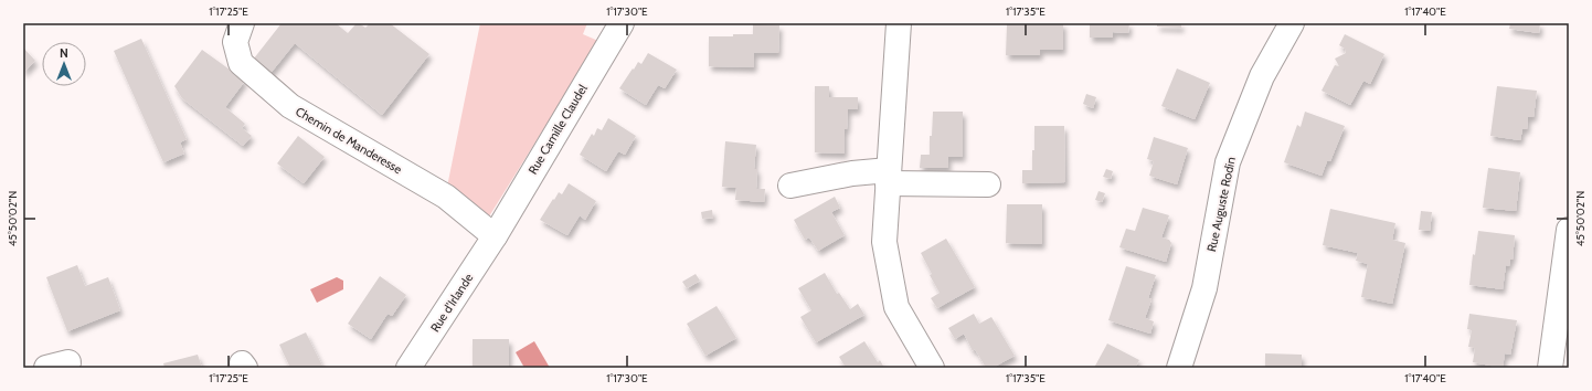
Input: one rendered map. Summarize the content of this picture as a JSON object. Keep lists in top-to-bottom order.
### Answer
{
  "streets": {
    "street": [
      "Rue Camille Claudel",
      "Chemin de Manderesse",
      "Rue Auguste Rodin",
      "Rue d'Irlande"
    ]
  },
  "crossings": [
    ["Rue Camille Claudel", "Chemin de Manderesse"],
    ["Rue Camille Claudel", "Rue d'Irlande"],
    ["Chemin de Manderesse", "Rue d'Irlande"]
  ],
  "north": "top",
  "coordinates": [
    "1°17'25\"E",
    "1°17'30\"E",
    "1°17'35\"E",
    "1°17'40\"E",
    "45°50'02\"N"
  ]
}
